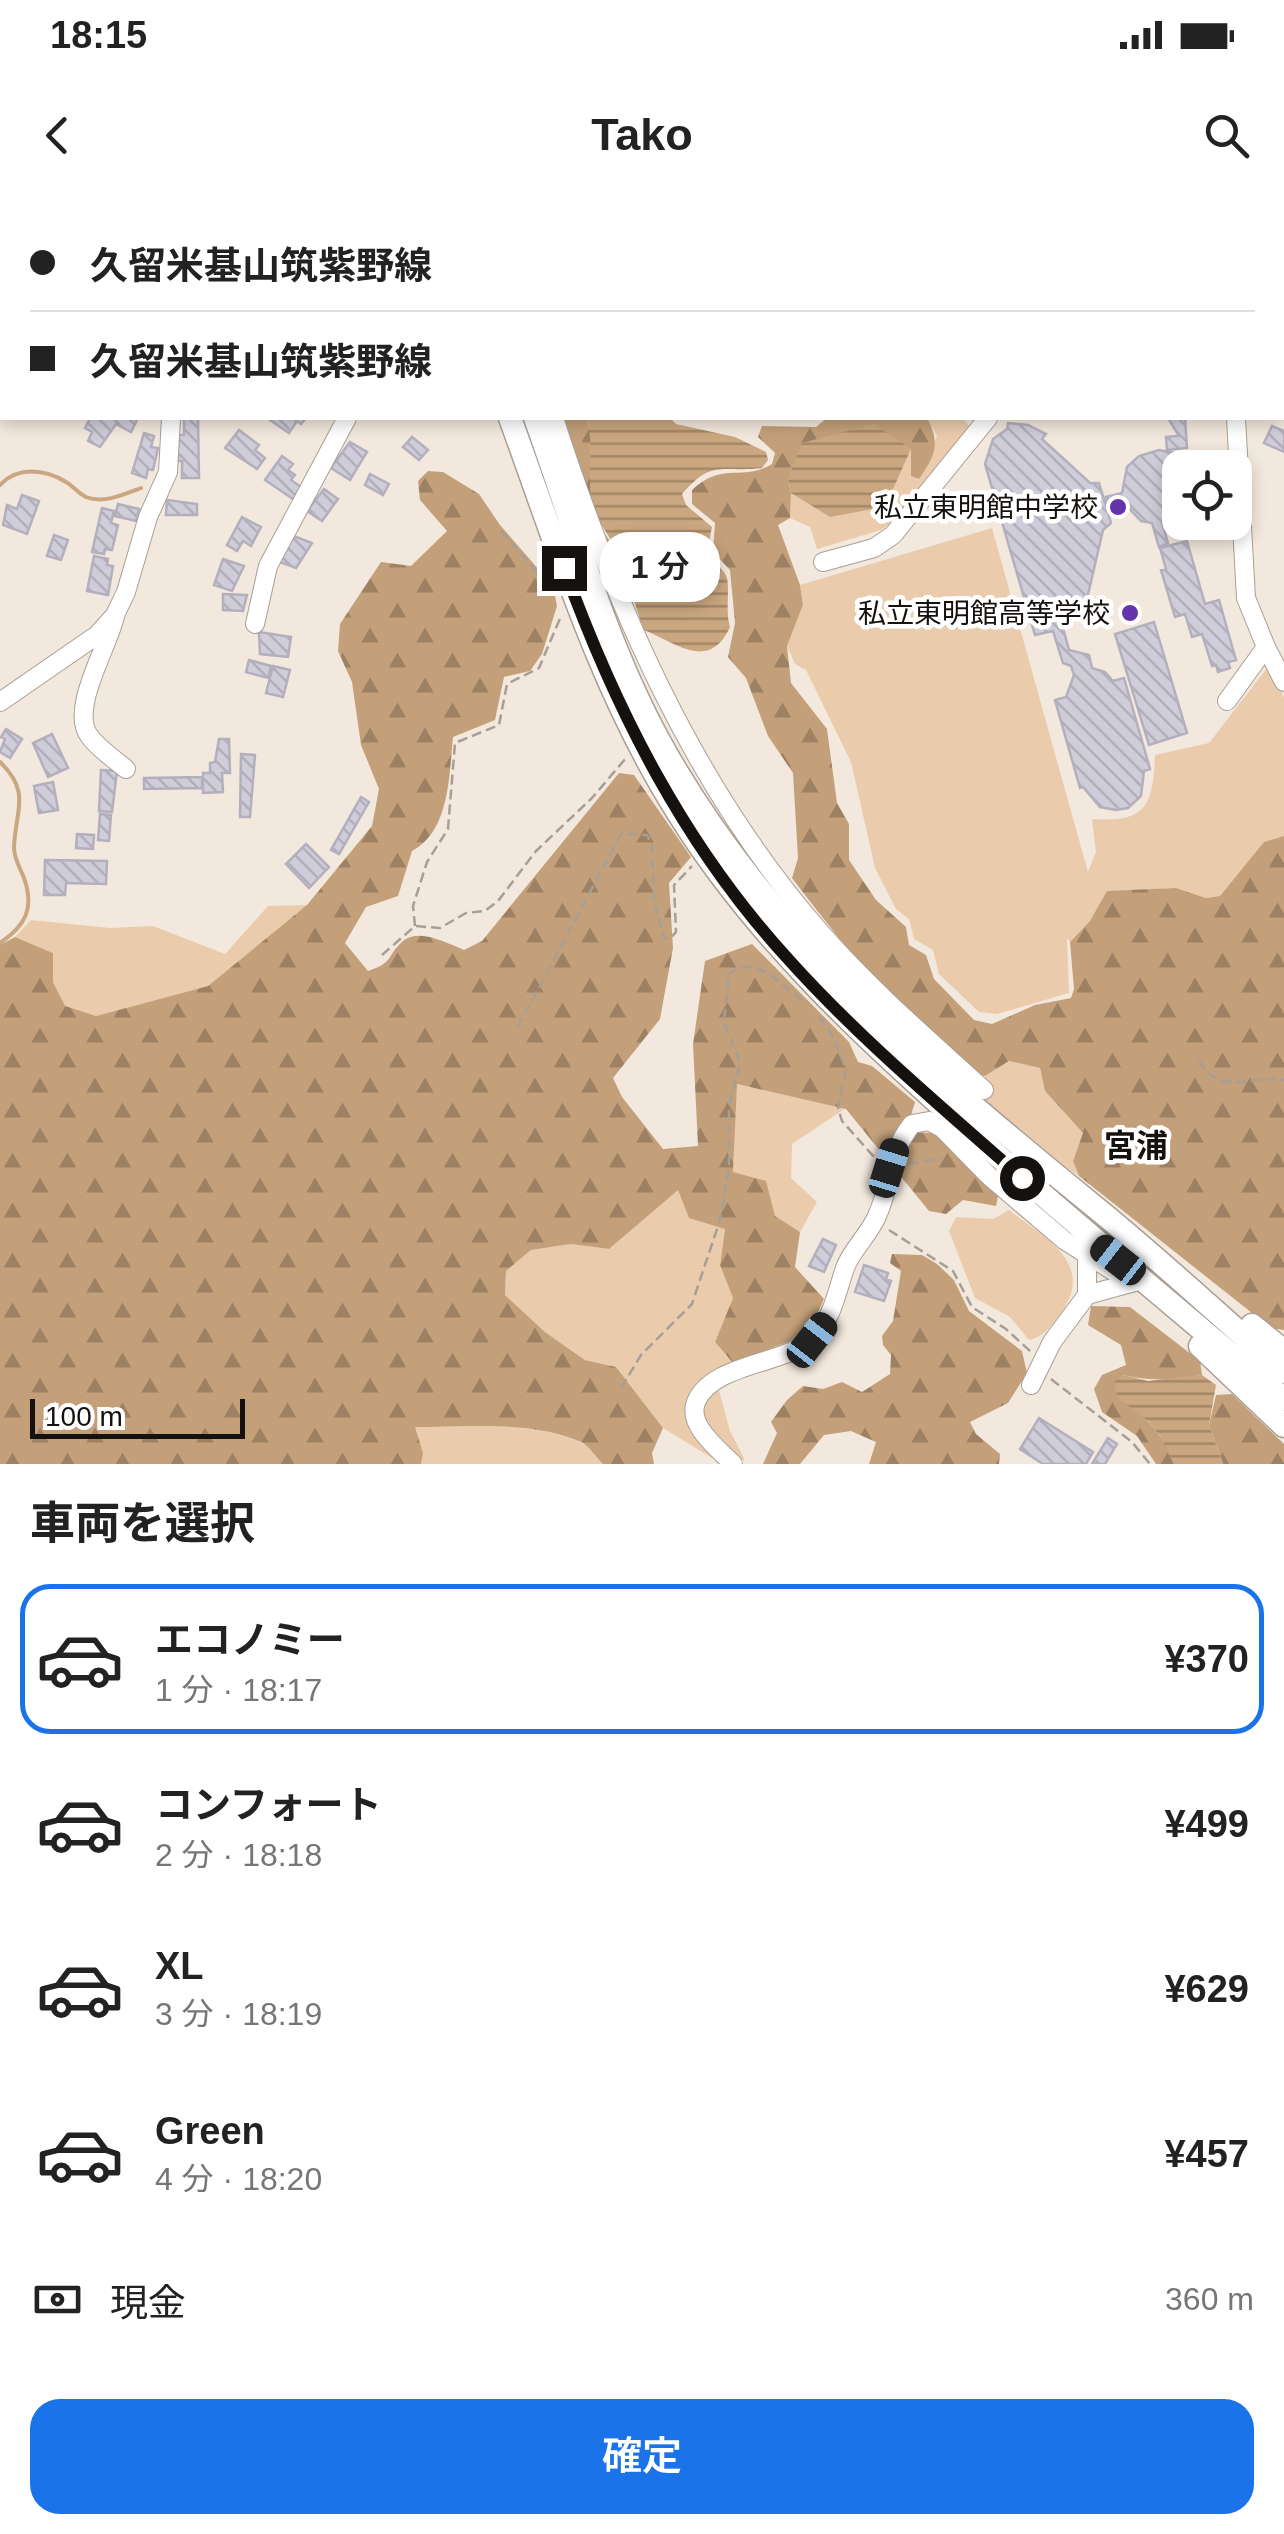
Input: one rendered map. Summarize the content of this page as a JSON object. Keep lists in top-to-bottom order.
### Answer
{
  "districts": ["宮浦"],
  "places": ["私立東明館中学校", "私立東明館高等学校"],
  "scale_bar": "100 m",
  "page": {
    "status": "18:15",
    "header": "Tako",
    "banner": ["久留米基山筑紫野線", "久留米基山筑紫野線"],
    "bubble": "1 分",
    "scale": "100 m",
    "heading": "車両を選択",
    "list": [
      {
        "name": "エコノミー",
        "note": "1 分 · 18:17",
        "value": "¥370"
      },
      {
        "name": "コンフォート",
        "note": "2 分 · 18:18",
        "value": "¥499"
      },
      {
        "name": "XL",
        "note": "3 分 · 18:19",
        "value": "¥629"
      },
      {
        "name": "Green",
        "note": "4 分 · 18:20",
        "value": "¥457"
      }
    ],
    "pay": ["現金", "360 m"],
    "buttons": "確定"
  }
}
